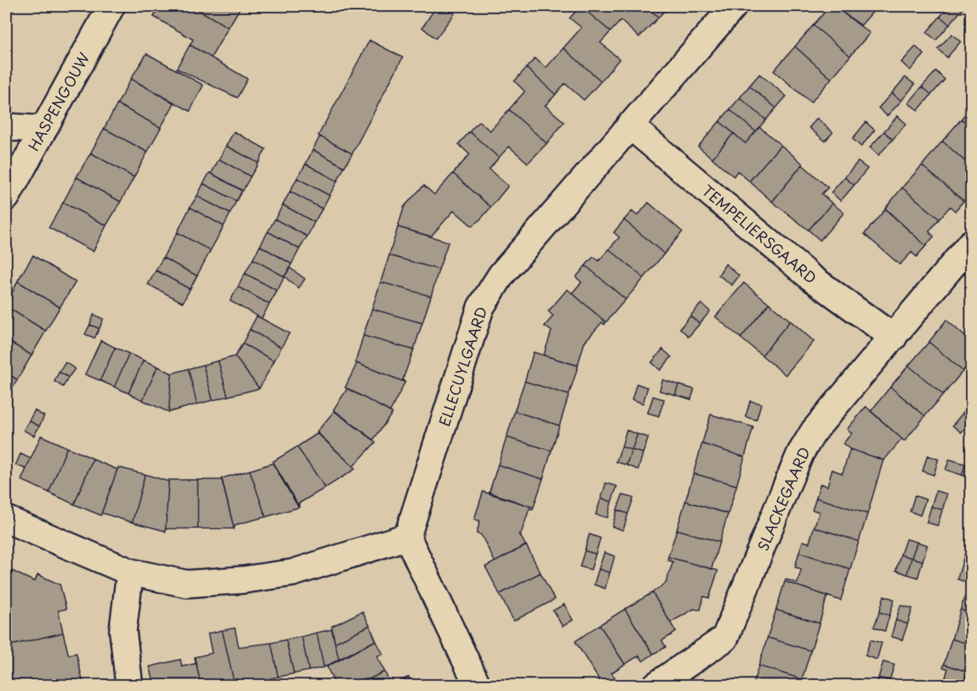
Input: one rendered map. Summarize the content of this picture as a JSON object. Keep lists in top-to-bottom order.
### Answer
{
  "streets": {
    "street": [
      "HASPENGOUW",
      "TEMPELIERSGAARD",
      "ELLECUYLGAARD",
      "SLACKEGAARD"
    ]
  },
  "crossings": [
    ["TEMPELIERSGAARD", "ELLECUYLGAARD"],
    ["TEMPELIERSGAARD", "SLACKEGAARD"]
  ]
}
